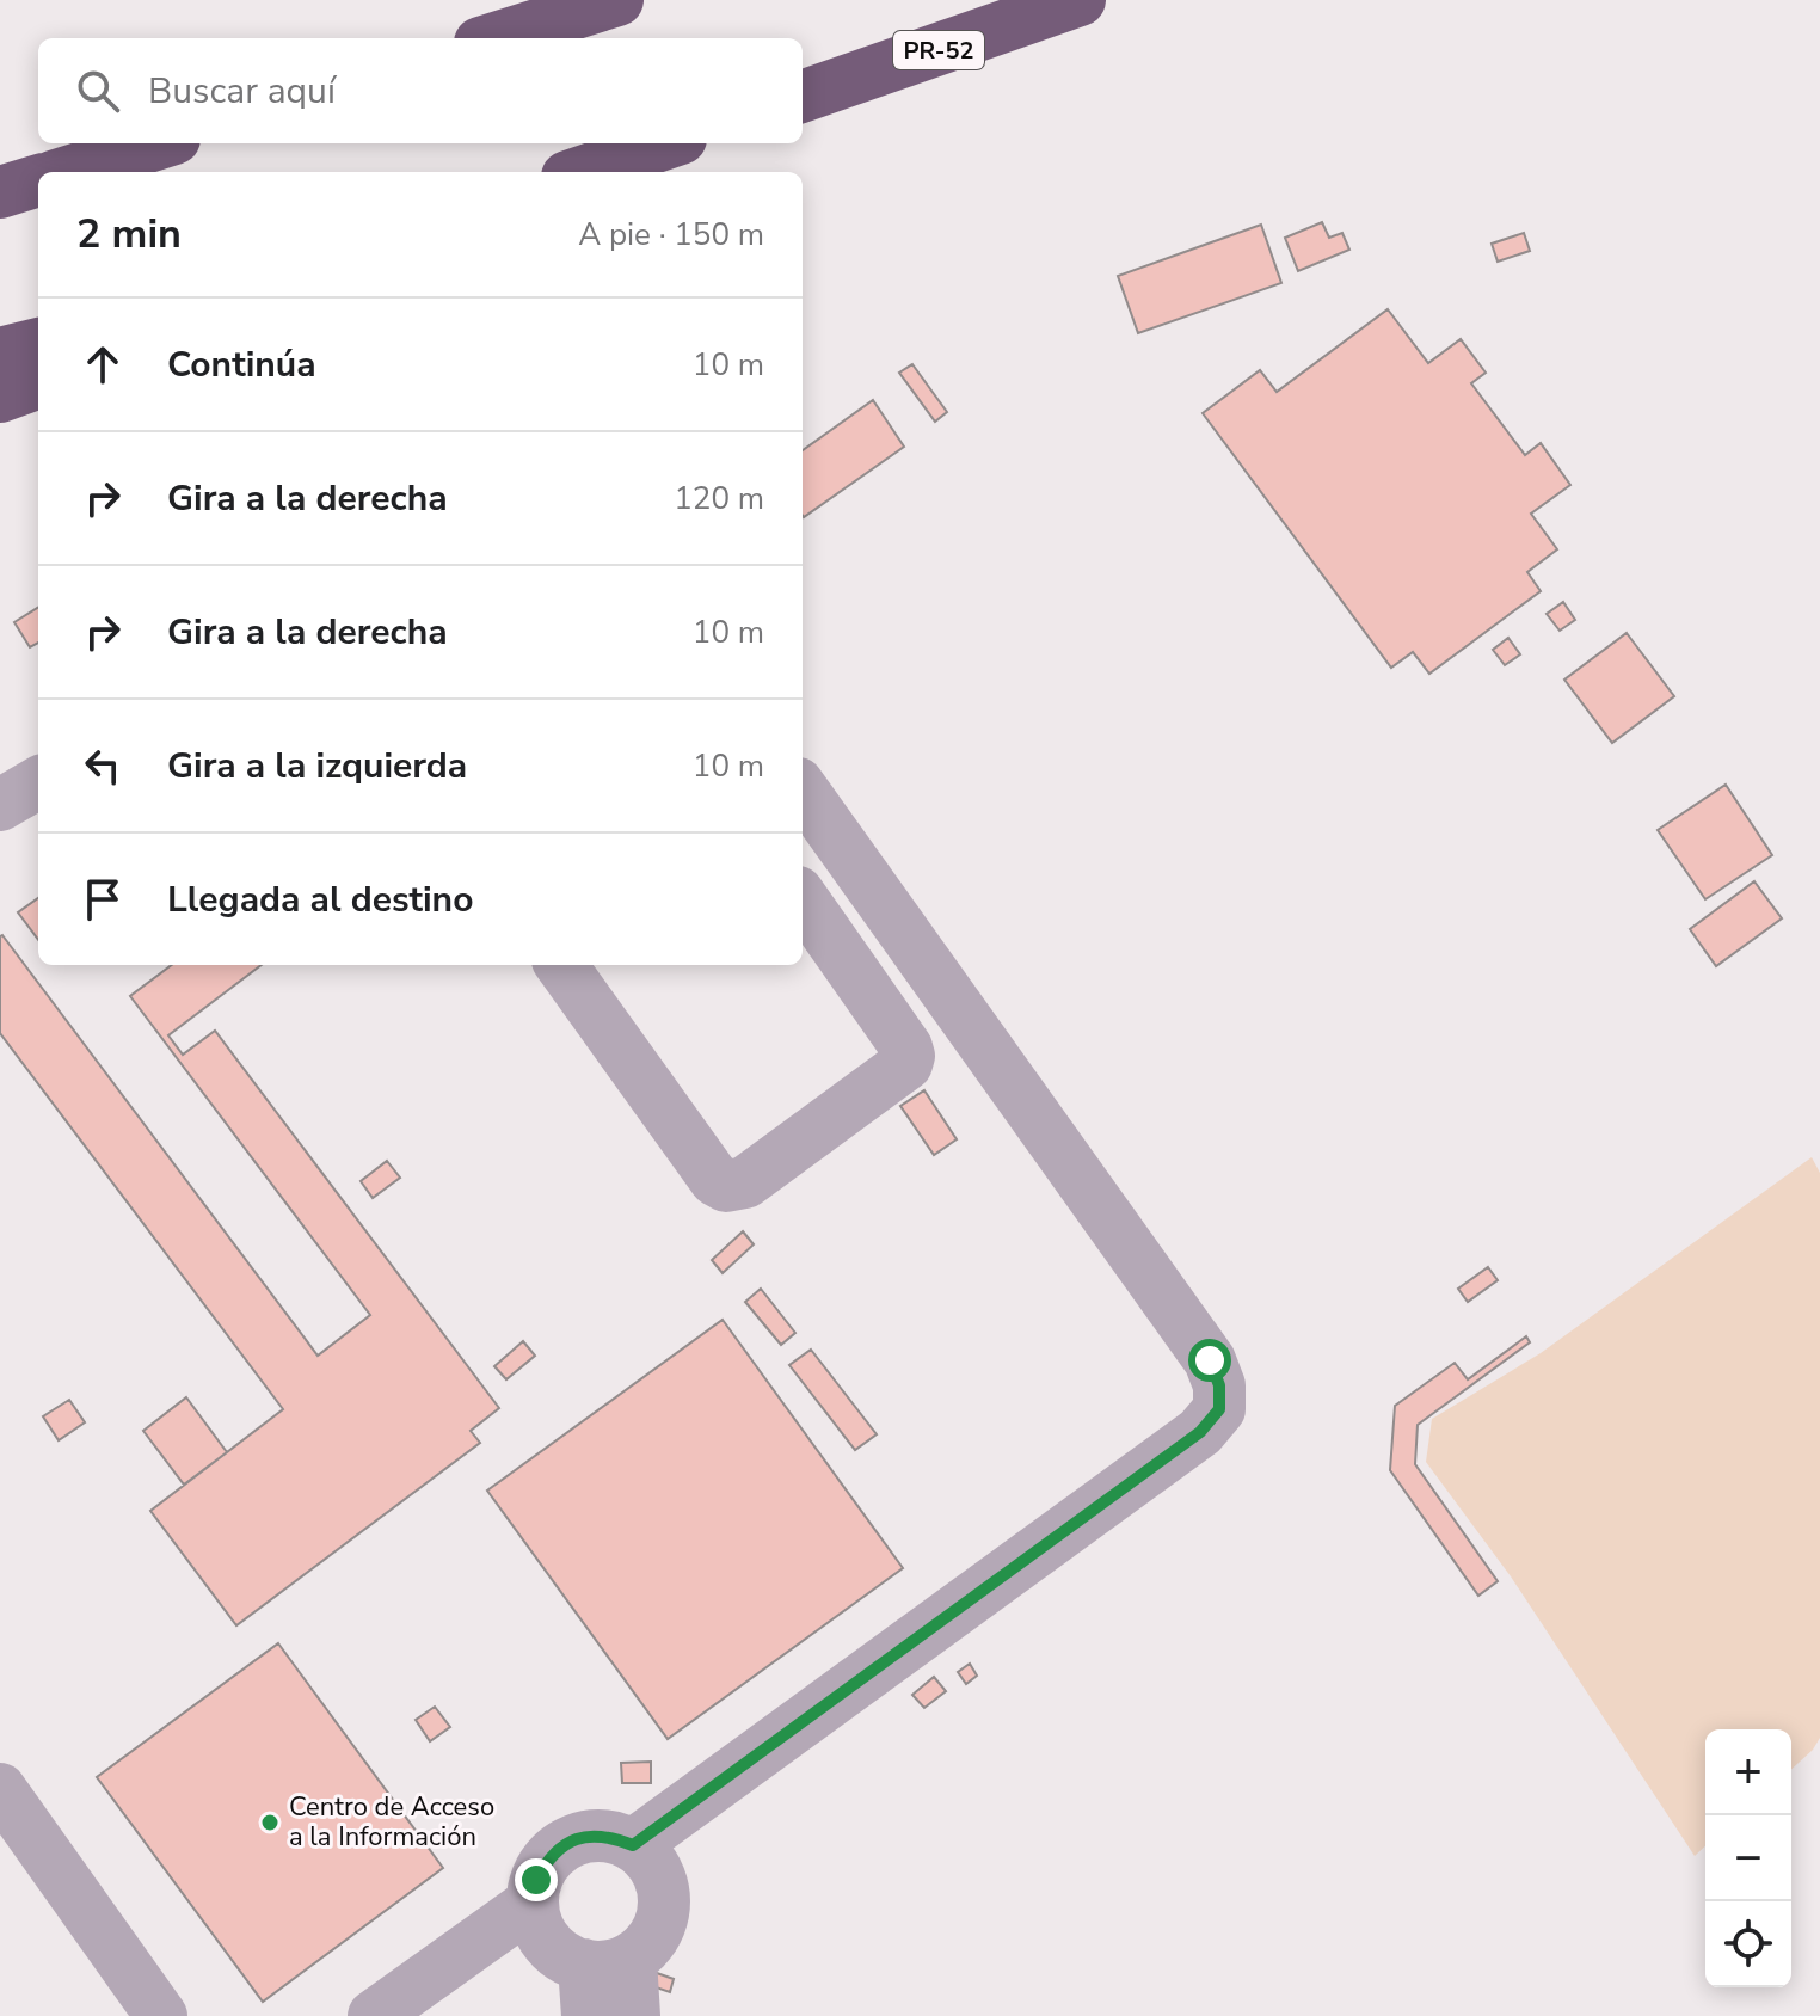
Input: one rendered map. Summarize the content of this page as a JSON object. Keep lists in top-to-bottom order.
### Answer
{
  "streets": {
    "highway": ["PR-52"]
  },
  "places": ["Centro de Acceso a la Información"],
  "page": {
    "search": "Buscar aquí",
    "heading": ["2 min", "A pie · 150 m"],
    "list": [
      ["Continúa", "10 m"],
      ["Gira a la derecha", "120 m"],
      ["Gira a la derecha", "10 m"],
      ["Gira a la izquierda", "10 m"],
      "Llegada al destino"
    ],
    "map_buttons": ["+", "−"]
  }
}
